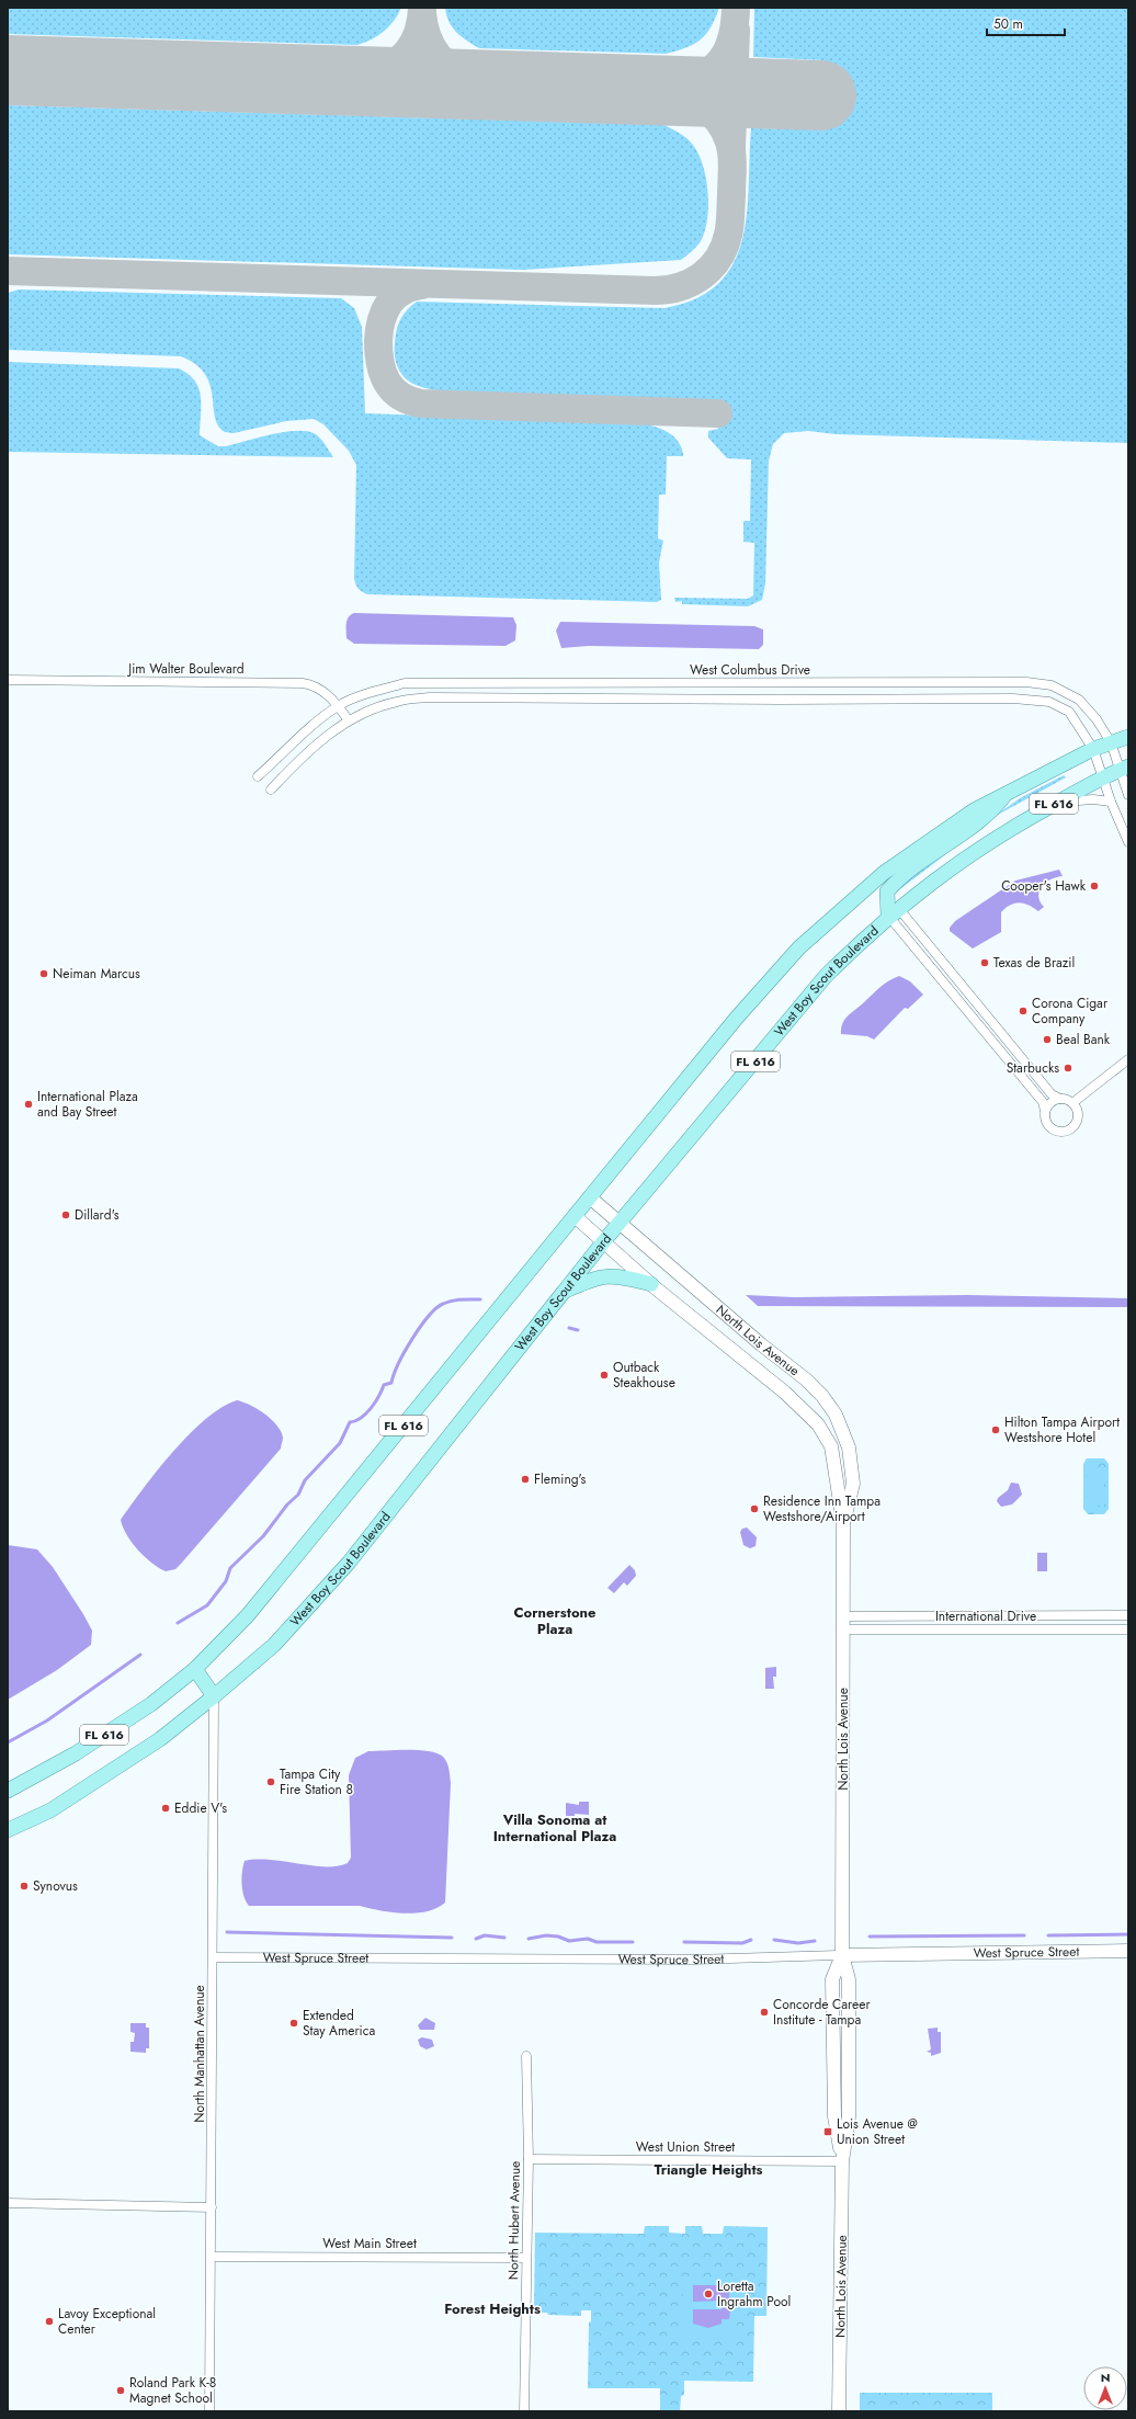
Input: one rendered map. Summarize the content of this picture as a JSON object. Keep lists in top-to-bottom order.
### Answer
{
  "streets": {
    "main road": ["FL 616", "West Boy Scout Boulevard"],
    "street": [
      "Jim Walter Boulevard",
      "West Columbus Drive",
      "North Lois Avenue",
      "International Drive",
      "West Spruce Street",
      "North Manhattan Avenue",
      "West Union Street",
      "North Hubert Avenue",
      "West Main Street"
    ]
  },
  "crossings": [
    ["Jim Walter Boulevard", "West Columbus Drive"],
    ["West Columbus Drive", "FL 616"],
    ["West Columbus Drive", "West Boy Scout Boulevard"],
    ["FL 616", "North Lois Avenue"],
    ["West Boy Scout Boulevard", "North Lois Avenue"],
    ["West Boy Scout Boulevard", "North Manhattan Avenue"],
    ["North Lois Avenue", "International Drive"],
    ["North Lois Avenue", "West Spruce Street"],
    ["North Lois Avenue", "West Union Street"],
    ["West Spruce Street", "North Manhattan Avenue"],
    ["North Manhattan Avenue", "West Main Street"],
    ["West Union Street", "North Hubert Avenue"],
    ["North Hubert Avenue", "West Main Street"]
  ],
  "districts": [
    "Cornerstone Plaza",
    "Villa Sonoma at International Plaza",
    "Triangle Heights",
    "Forest Heights"
  ],
  "places": {
    "other": [
      "Cooper's Hawk",
      "Texas de Brazil",
      "Neiman Marcus",
      "Corona Cigar Company",
      "Beal Bank",
      "Starbucks",
      "International Plaza and Bay Street",
      "Dillard's",
      "Outback Steakhouse",
      "Hilton Tampa Airport Westshore Hotel",
      "Fleming's",
      "Residence Inn Tampa Westshore/Airport",
      "Tampa City Fire Station 8",
      "Eddie V's",
      "Synovus",
      "Concorde Career Institute - Tampa",
      "Extended Stay America",
      "Loretta Ingrahm Pool",
      "Lavoy Exceptional Center",
      "Roland Park K-8 Magnet School"
    ],
    "transit": ["Lois Avenue @ Union Street"]
  },
  "scale_bar": "50 m",
  "north": "top"
}
